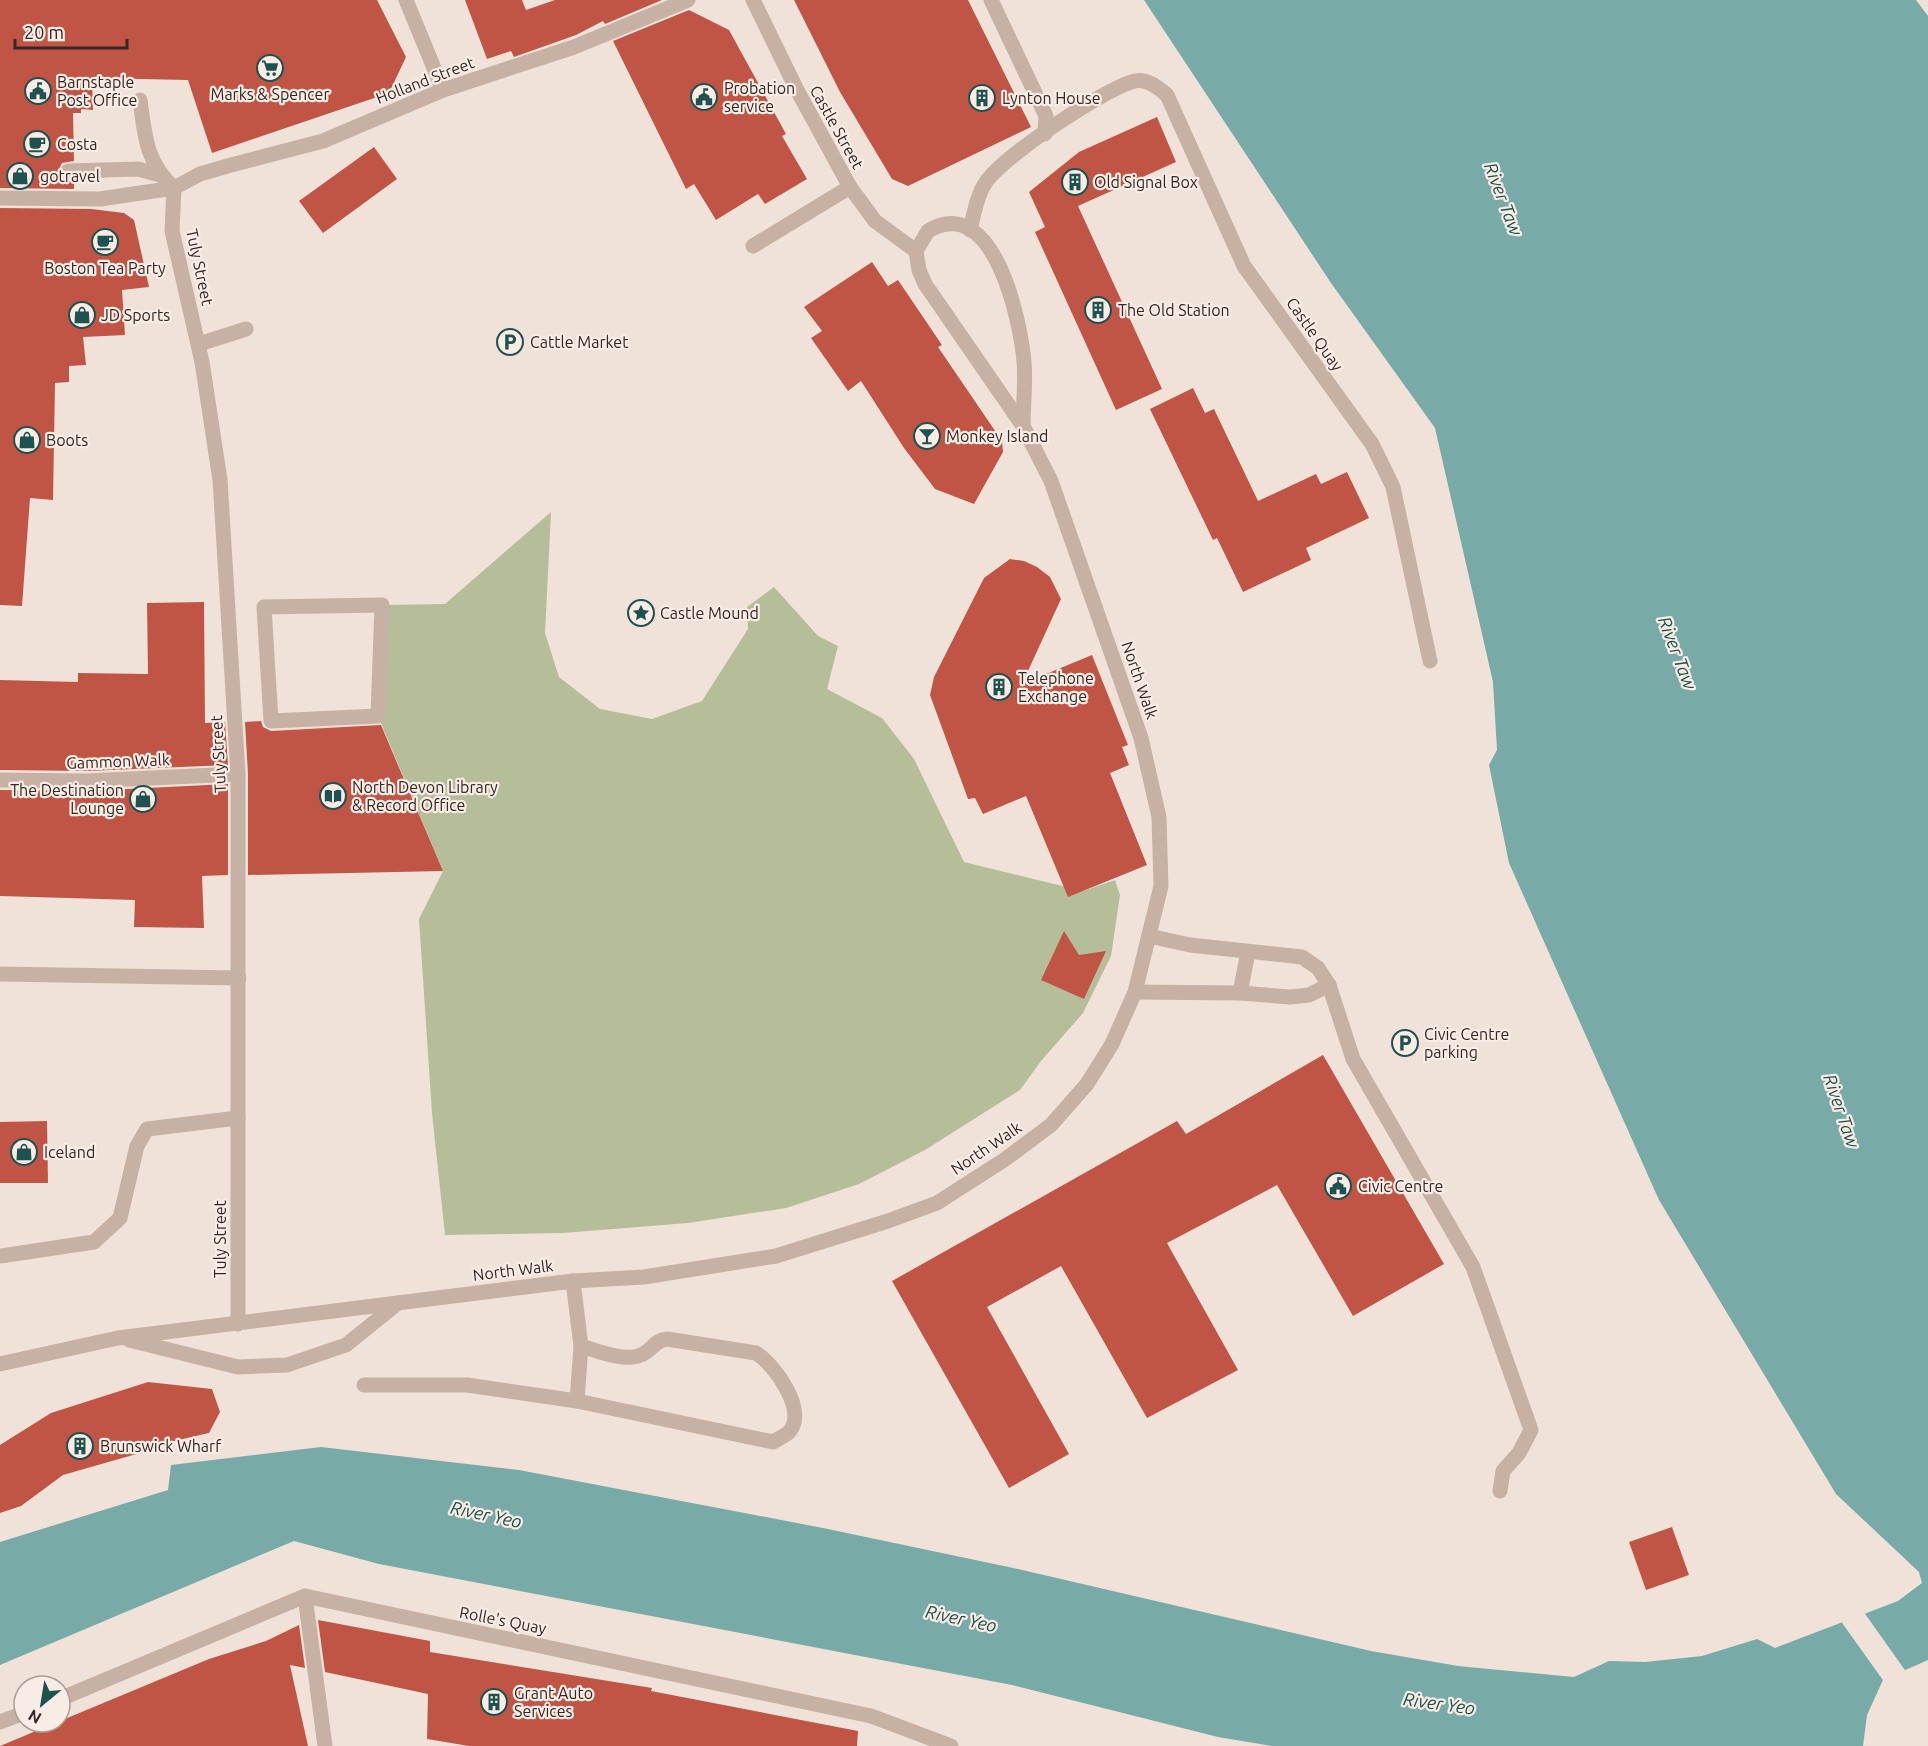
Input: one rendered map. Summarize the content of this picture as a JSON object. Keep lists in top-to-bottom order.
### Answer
{
  "streets": {
    "street": [
      "Holland Street",
      "Castle Street",
      "Tuly Street",
      "Castle Quay",
      "North Walk",
      "Gammon Walk",
      "Rolle's Quay"
    ]
  },
  "crossings": [
    ["Holland Street", "Tuly Street"],
    ["Castle Street", "North Walk"],
    ["Tuly Street", "North Walk"],
    ["Tuly Street", "Gammon Walk"]
  ],
  "water": ["River Taw", "River Yeo"],
  "places": {
    "supermarket": ["Marks & Spencer"],
    "public building": ["Barnstaple Post Office", "Probation service", "Civic Centre"],
    "building": [
      "Lynton House",
      "Old Signal Box",
      "The Old Station",
      "Telephone Exchange",
      "Brunswick Wharf",
      "Grant Auto Services"
    ],
    "cafe": ["Costa", "Boston Tea Party"],
    "shop": [
      "gotravel",
      "JD Sports",
      "Boots",
      "The Destination Lounge",
      "Iceland"
    ],
    "parking": ["Cattle Market", "Civic Centre parking"],
    "bar": ["Monkey Island"],
    "place": ["Castle Mound"],
    "library": ["North Devon Library & Record Office"]
  },
  "scale_bar": "20 m",
  "north": "bottom left"
}
